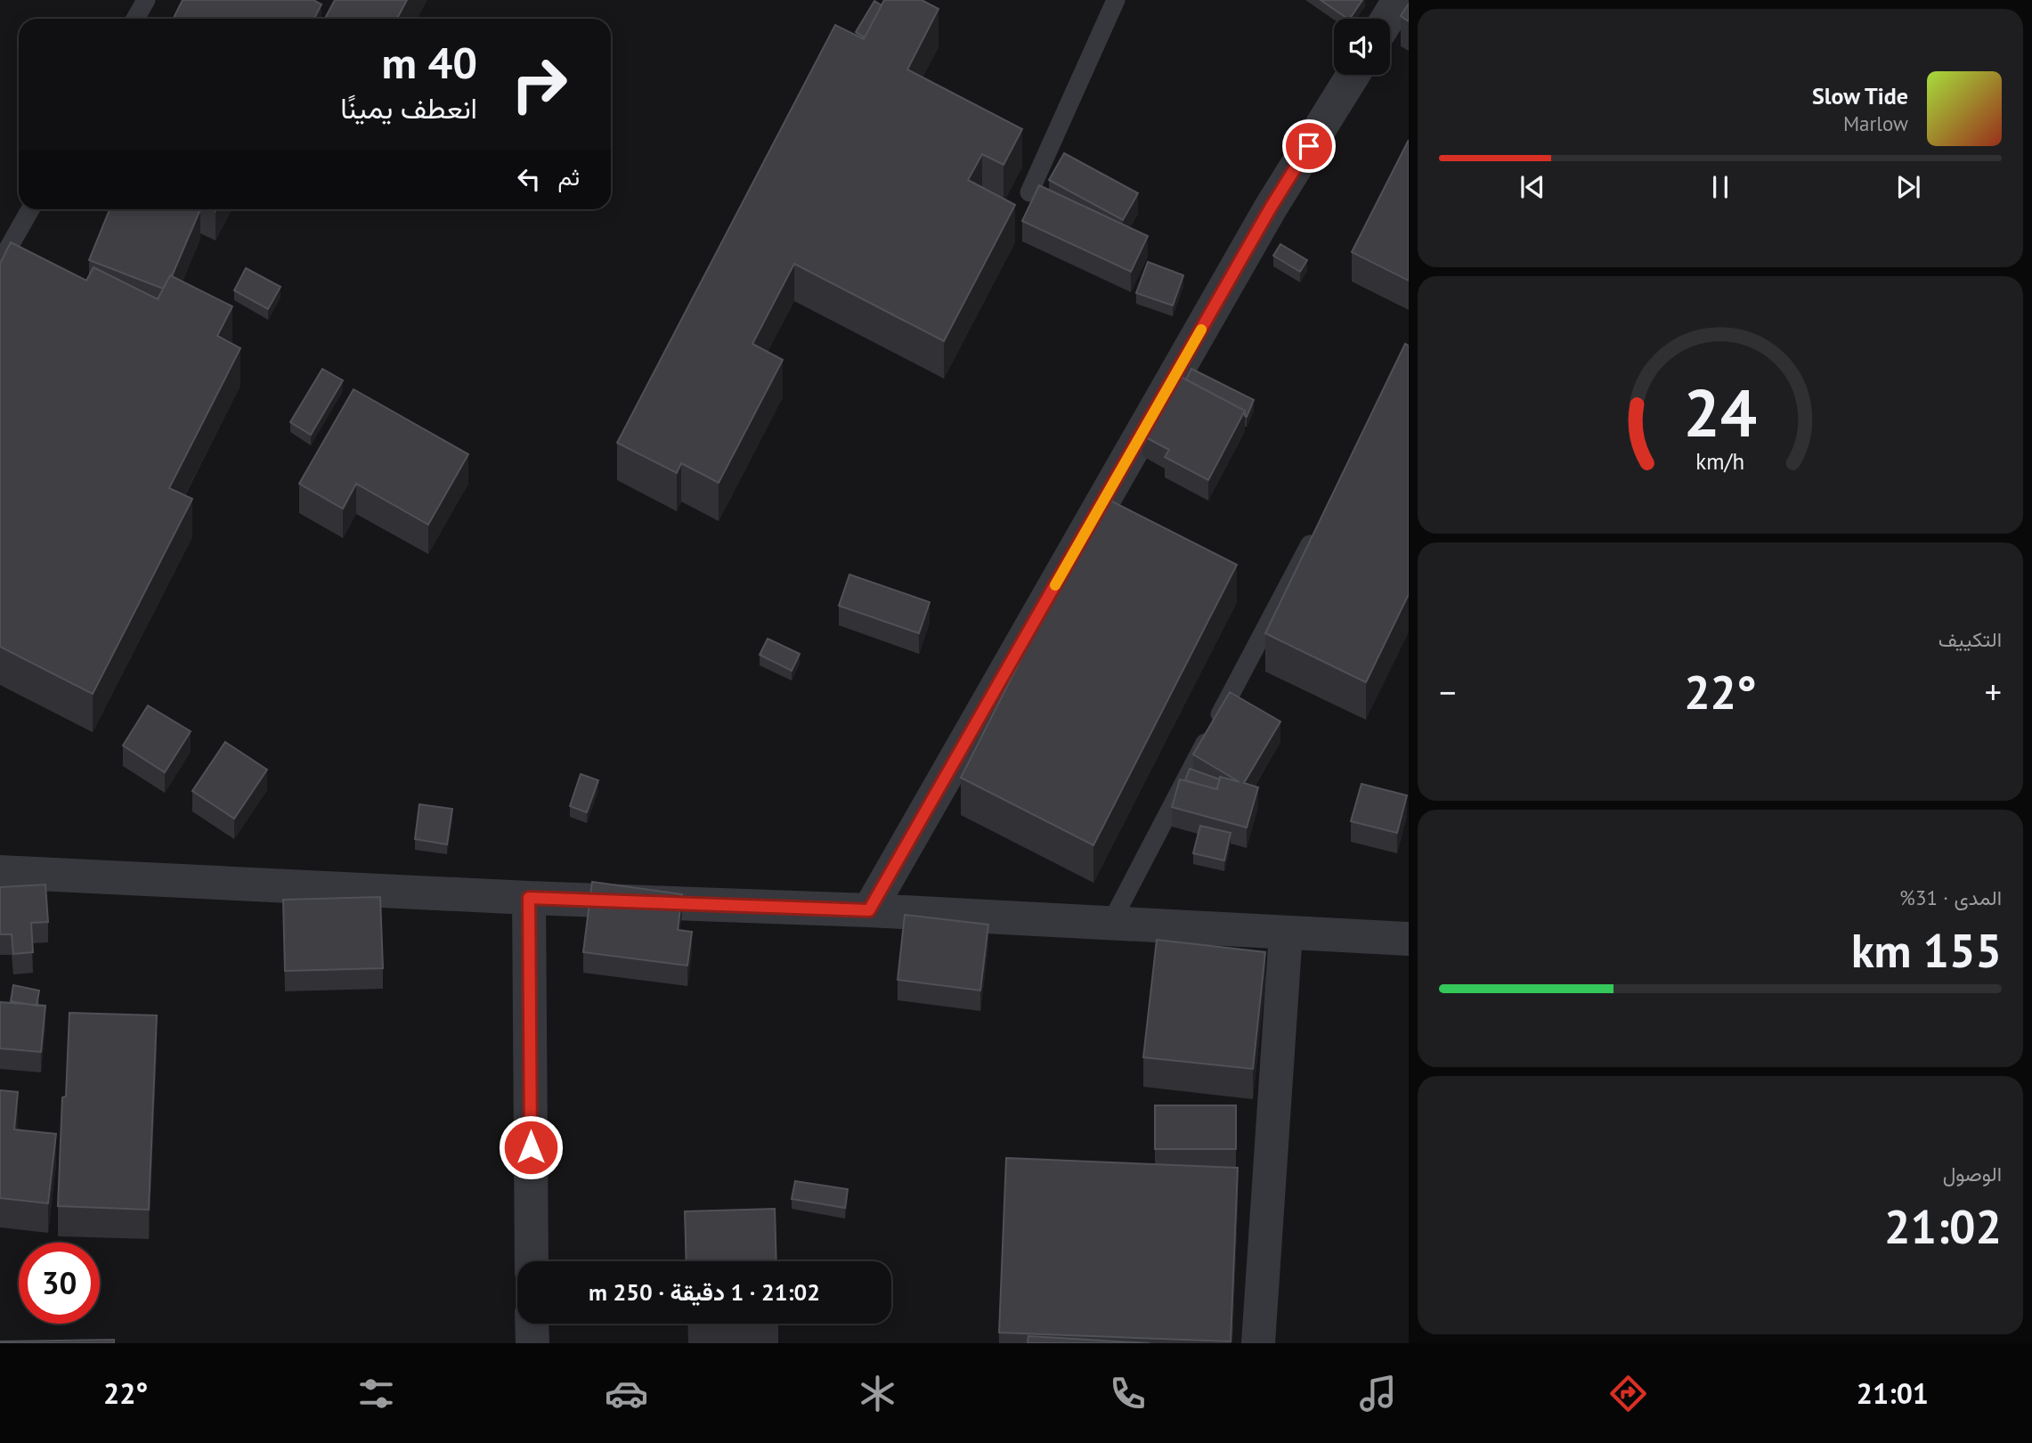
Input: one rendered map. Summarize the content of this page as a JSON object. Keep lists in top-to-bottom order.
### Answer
{
  "page": {
    "turn": ["40 m", "انعطف يمينًا"],
    "song": ["Slow Tide", "Marlow"],
    "then": "ثم",
    "tile": [
      "التكييف",
      ["المدى · 31%", "155 km"],
      ["الوصول", "21:02"]
    ],
    "heat": ["−", "22°", "+"],
    "limit": "30",
    "trip": "21:02 · 1 دقيقة · 250 m",
    "tabs": ["21:01", "22°"],
    "gauge": ["24", "km/h"]
  }
}
